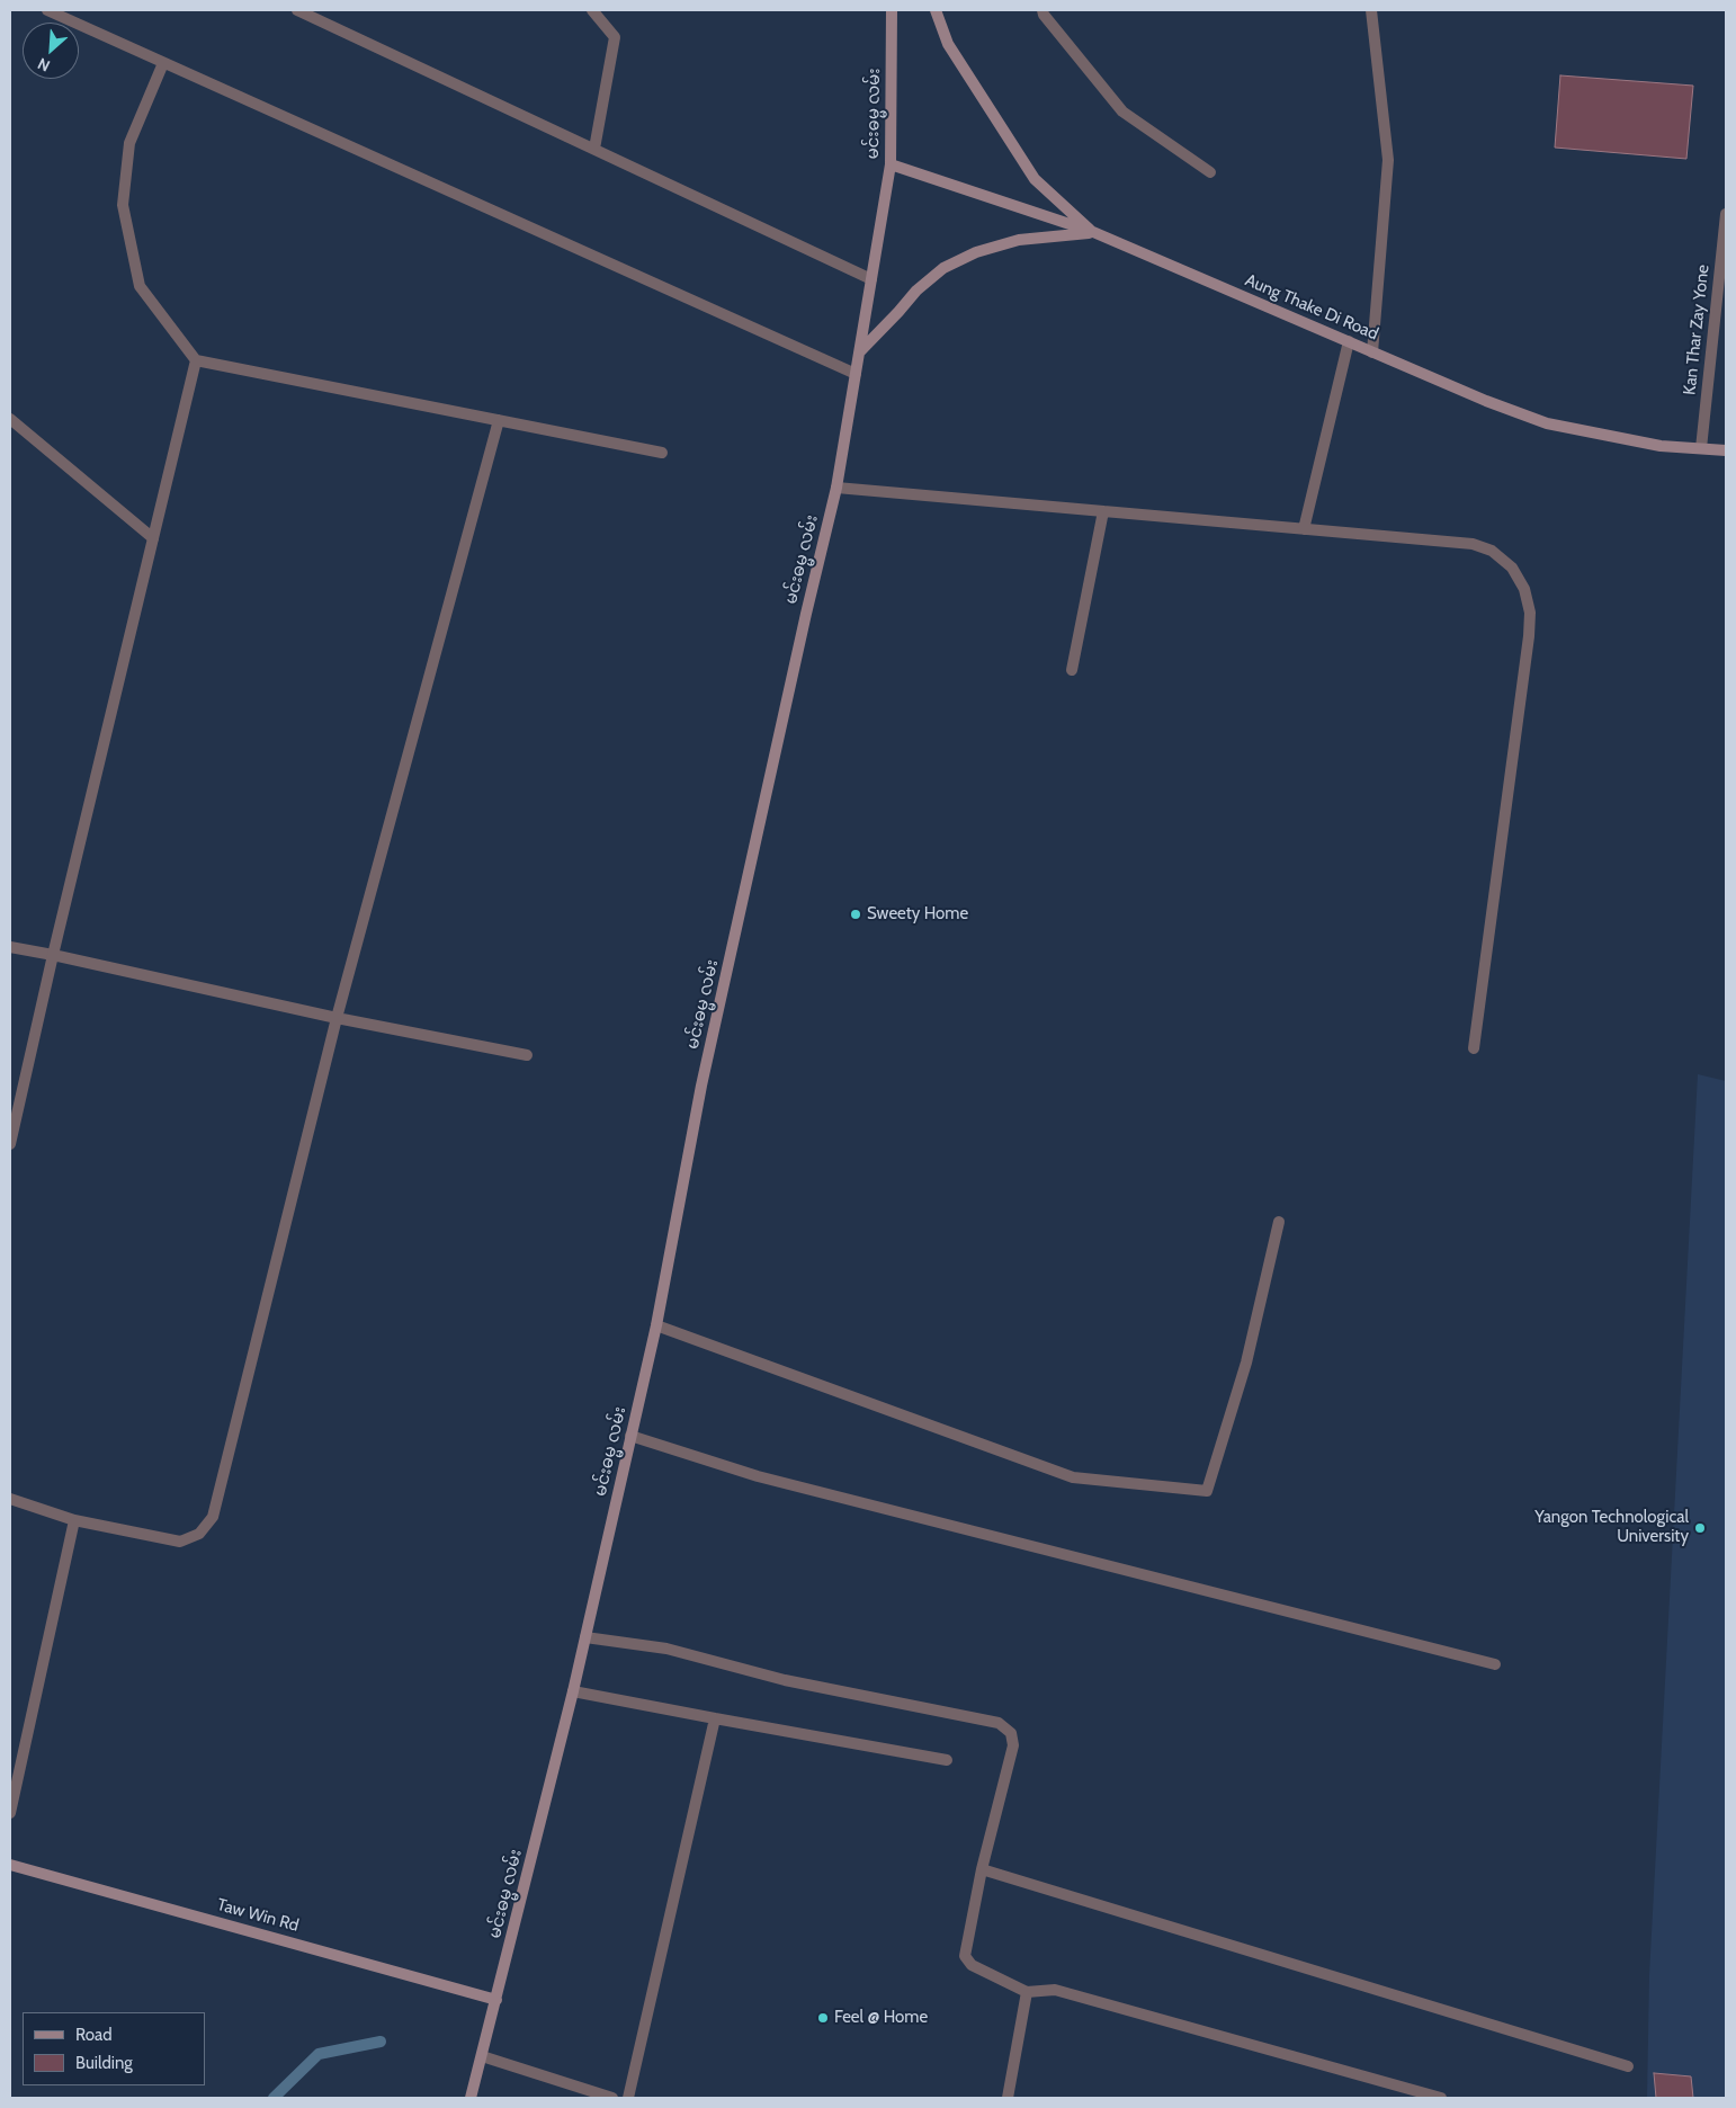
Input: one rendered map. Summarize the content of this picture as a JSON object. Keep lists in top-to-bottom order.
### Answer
{
  "streets": {
    "main road": ["မင်းဓမ္မ လမ်း", "Aung Thake Di Road", "Taw Win Rd"],
    "street": ["Kan Thar Zay Yone"]
  },
  "crossings": [
    ["မင်းဓမ္မ လမ်း", "Aung Thake Di Road"],
    ["မင်းဓမ္မ လမ်း", "Taw Win Rd"],
    ["Aung Thake Di Road", "Kan Thar Zay Yone"]
  ],
  "places": ["Sweety Home", "Yangon Technological University", "Feel @ Home"],
  "legend": ["Road", "Building"],
  "north": "bottom left"
}
